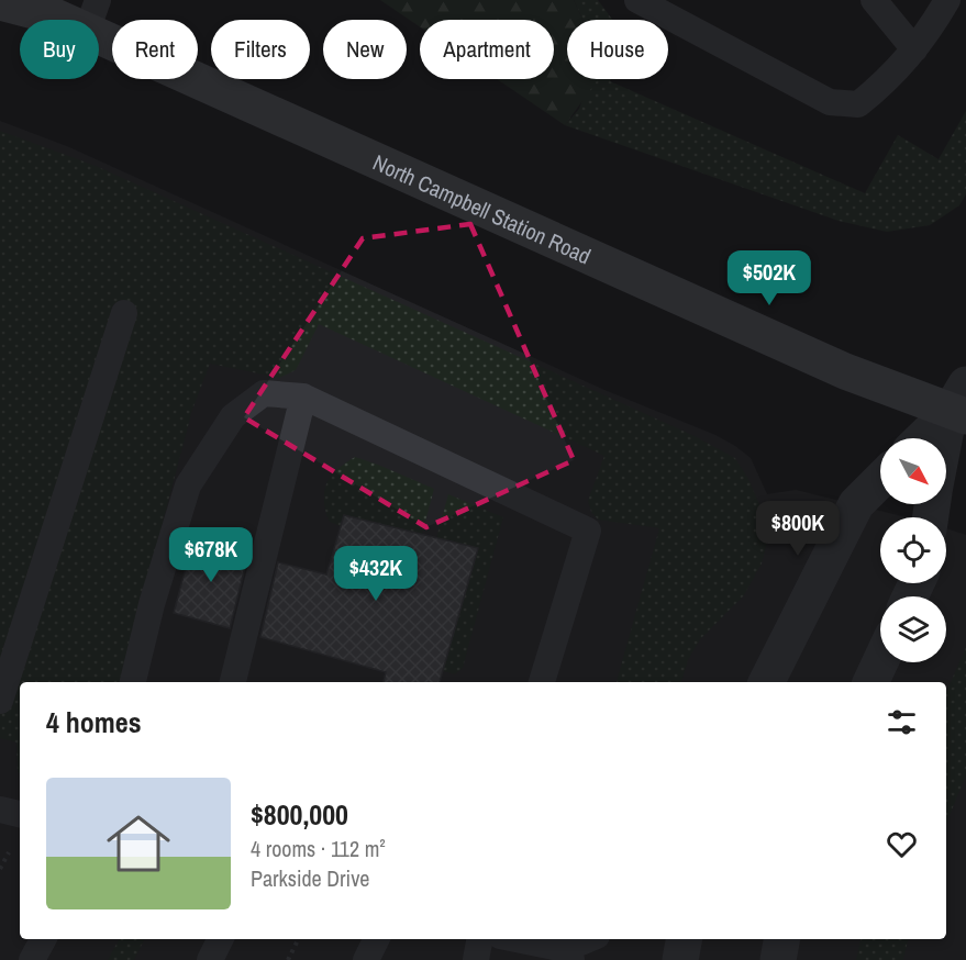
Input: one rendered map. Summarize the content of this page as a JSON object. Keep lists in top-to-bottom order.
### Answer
{
  "streets": {
    "main road": ["North Campbell Station Road"]
  },
  "north": "bottom right",
  "page": {
    "chip": [
      "Buy",
      "Rent",
      "Filters",
      "New",
      "Apartment",
      "House"
    ],
    "price": [
      "$502K",
      "$800K",
      "$678K",
      "$432K"
    ],
    "heading": "4 homes",
    "list": [
      {
        "name": "$800,000",
        "note": "4 rooms · 112 m² · Parkside Drive"
      }
    ]
  }
}
